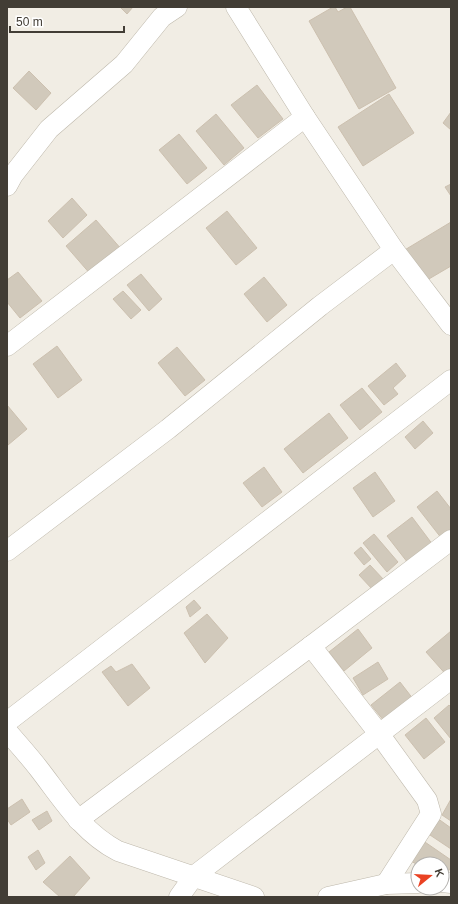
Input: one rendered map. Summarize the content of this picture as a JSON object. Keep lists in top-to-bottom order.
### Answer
{
  "scale_bar": "50 m",
  "north": "right"
}
